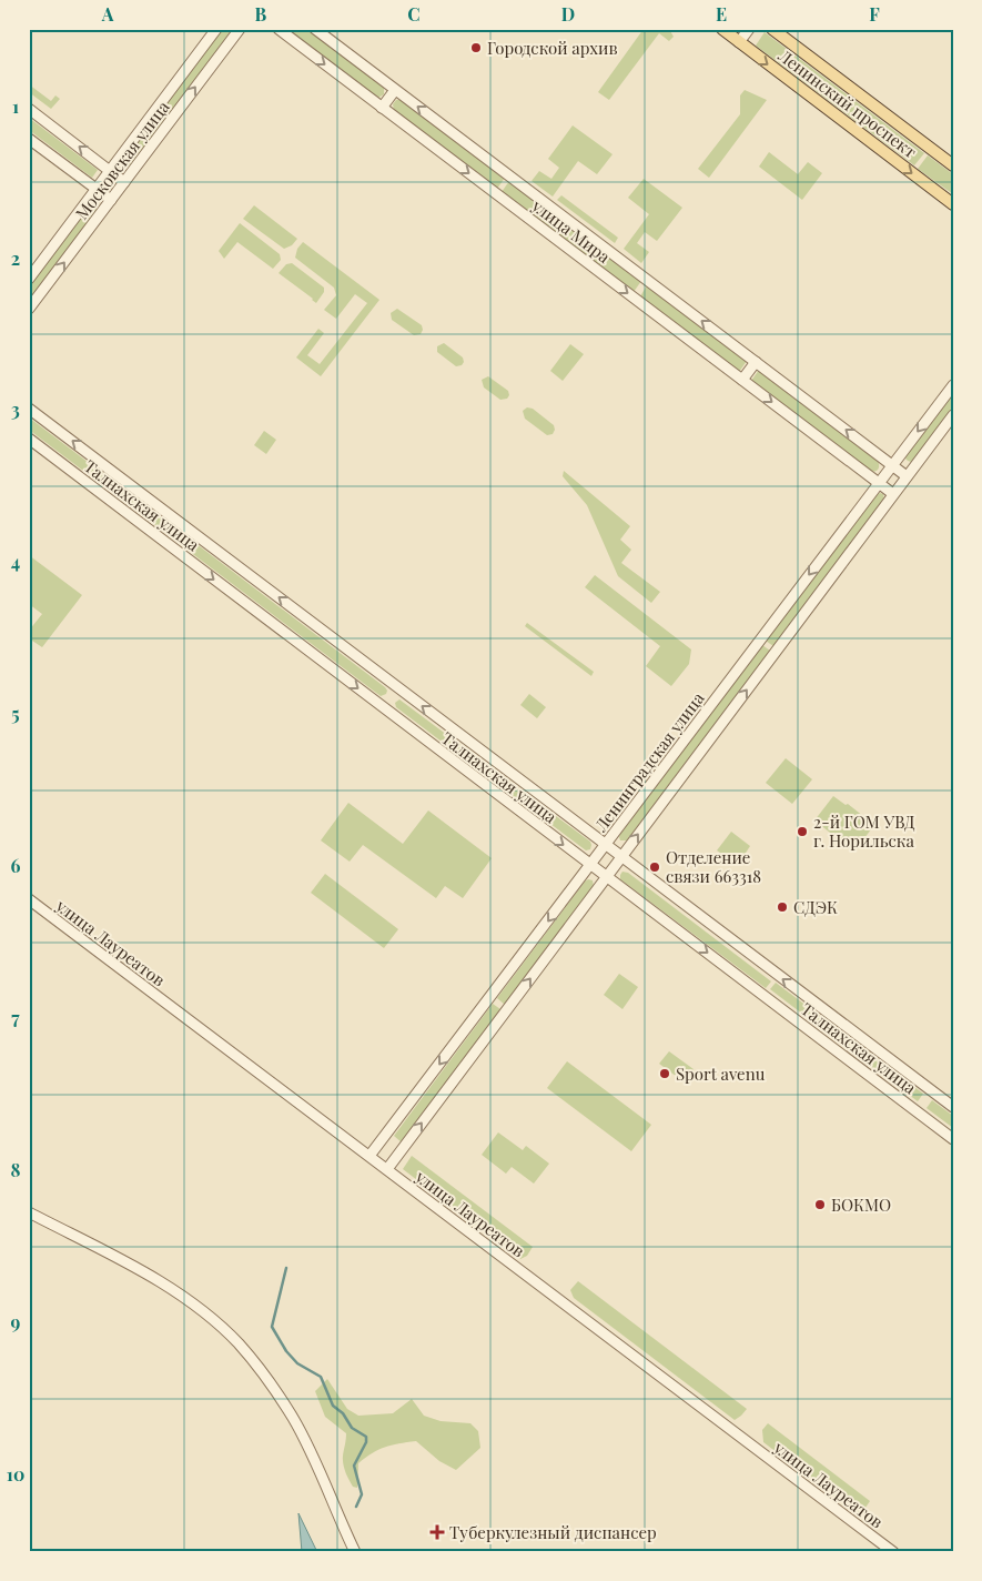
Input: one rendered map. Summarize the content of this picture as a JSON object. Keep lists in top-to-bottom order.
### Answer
{
  "streets": {
    "main road": ["Ленинский проспект"],
    "street": [
      "Московская улица",
      "улица Мира",
      "Талнахская улица",
      "Ленинградская улица",
      "улица Лауреатов"
    ]
  },
  "crossings": [
    ["улица Мира", "Ленинградская улица"],
    ["Талнахская улица", "Ленинградская улица"],
    ["Ленинградская улица", "улица Лауреатов"]
  ],
  "places": {
    "other": [
      "Городской архив",
      "2-й ГОМ УВД г. Норильска",
      "Отделение связи 663318",
      "СДЭК",
      "Sport avenu",
      "БОКМО"
    ],
    "health": ["Туберкулезный диспансер"]
  },
  "grid": {
    "columns": [
      "A",
      "B",
      "C",
      "D",
      "E",
      "F"
    ],
    "rows": [
      "1",
      "2",
      "3",
      "4",
      "5",
      "6",
      "7",
      "8",
      "9",
      "10"
    ]
  }
}
